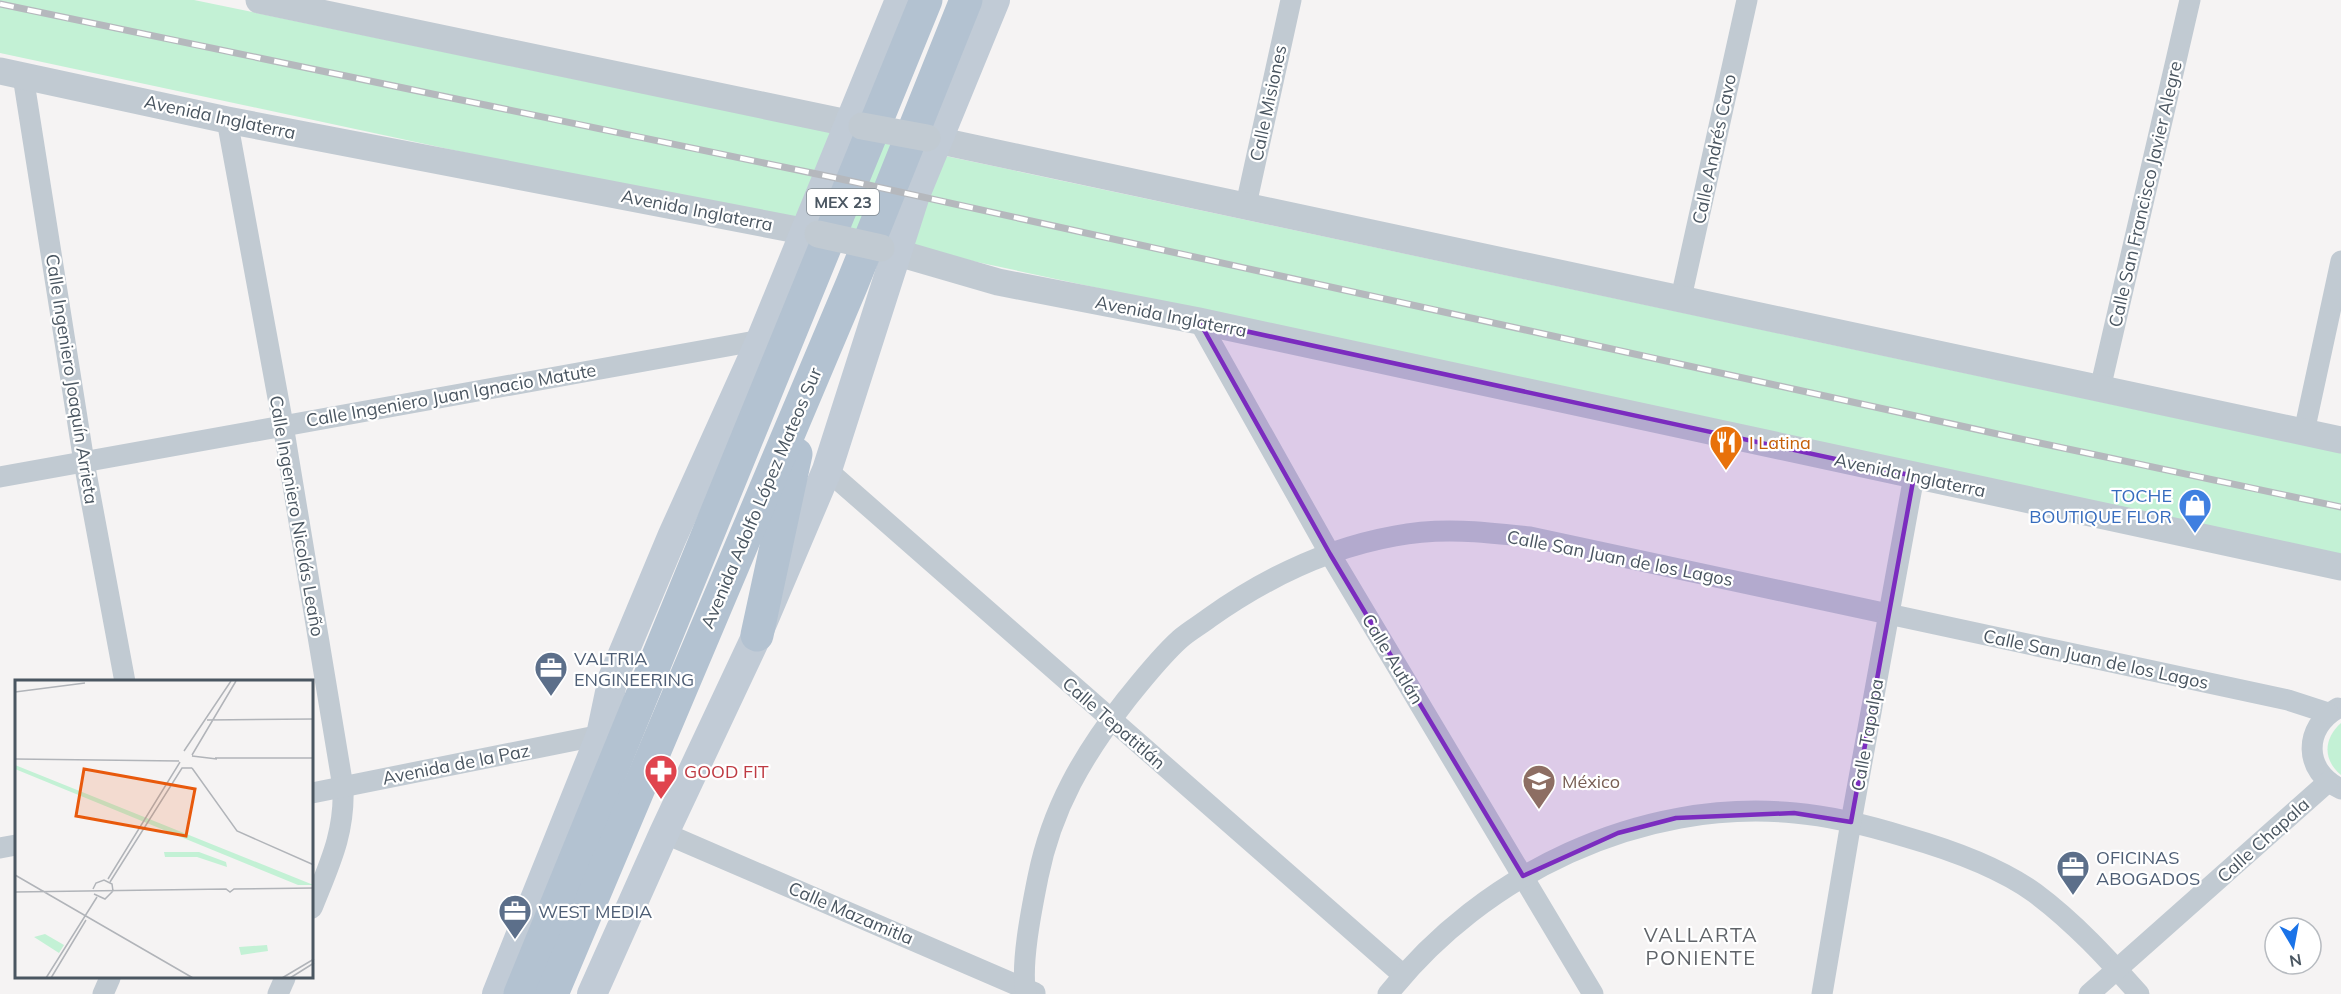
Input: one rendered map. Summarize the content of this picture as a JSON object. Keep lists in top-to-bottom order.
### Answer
{
  "streets": {
    "main road": ["MEX 23", "Avenida Adolfo López Mateos Sur"],
    "street": [
      "Calle Misiones",
      "Avenida Inglaterra",
      "Calle Andrés Cavo",
      "Calle San Francisco Javier Alegre",
      "Calle Ingeniero Joaquín Arrieta",
      "Calle Ingeniero Juan Ignacio Matute",
      "Calle Ingeniero Nicolás Leaño",
      "Calle San Juan de los Lagos",
      "Calle Autlán",
      "Calle Tepatitlán",
      "Calle Tapalpa",
      "Avenida de la Paz",
      "Calle Chapala",
      "Calle Mazamitla"
    ]
  },
  "crossings": [
    ["Avenida Inglaterra", "Calle Ingeniero Joaquín Arrieta"],
    ["Avenida Inglaterra", "Calle Ingeniero Nicolás Leaño"],
    ["Avenida Inglaterra", "Calle Autlán"],
    ["Avenida Inglaterra", "Calle Tapalpa"],
    ["Calle Ingeniero Joaquín Arrieta", "Calle Ingeniero Juan Ignacio Matute"],
    ["Calle Ingeniero Juan Ignacio Matute", "Calle Ingeniero Nicolás Leaño"],
    ["Calle Ingeniero Nicolás Leaño", "Avenida de la Paz"],
    ["Calle San Juan de los Lagos", "Calle Autlán"],
    ["Calle San Juan de los Lagos", "Calle Tepatitlán"],
    ["Calle San Juan de los Lagos", "Calle Tapalpa"],
    ["Calle San Juan de los Lagos", "Calle Mazamitla"]
  ],
  "districts": ["VALLARTA PONIENTE"],
  "places": {
    "restaurant": ["I Latina"],
    "shop": ["TOCHE BOUTIQUE FLOR"],
    "office": ["VALTRIA ENGINEERING", "OFICINAS ABOGADOS", "WEST MEDIA"],
    "pharmacy": ["GOOD FIT"],
    "school or university": ["México"]
  },
  "north": "bottom"
}
